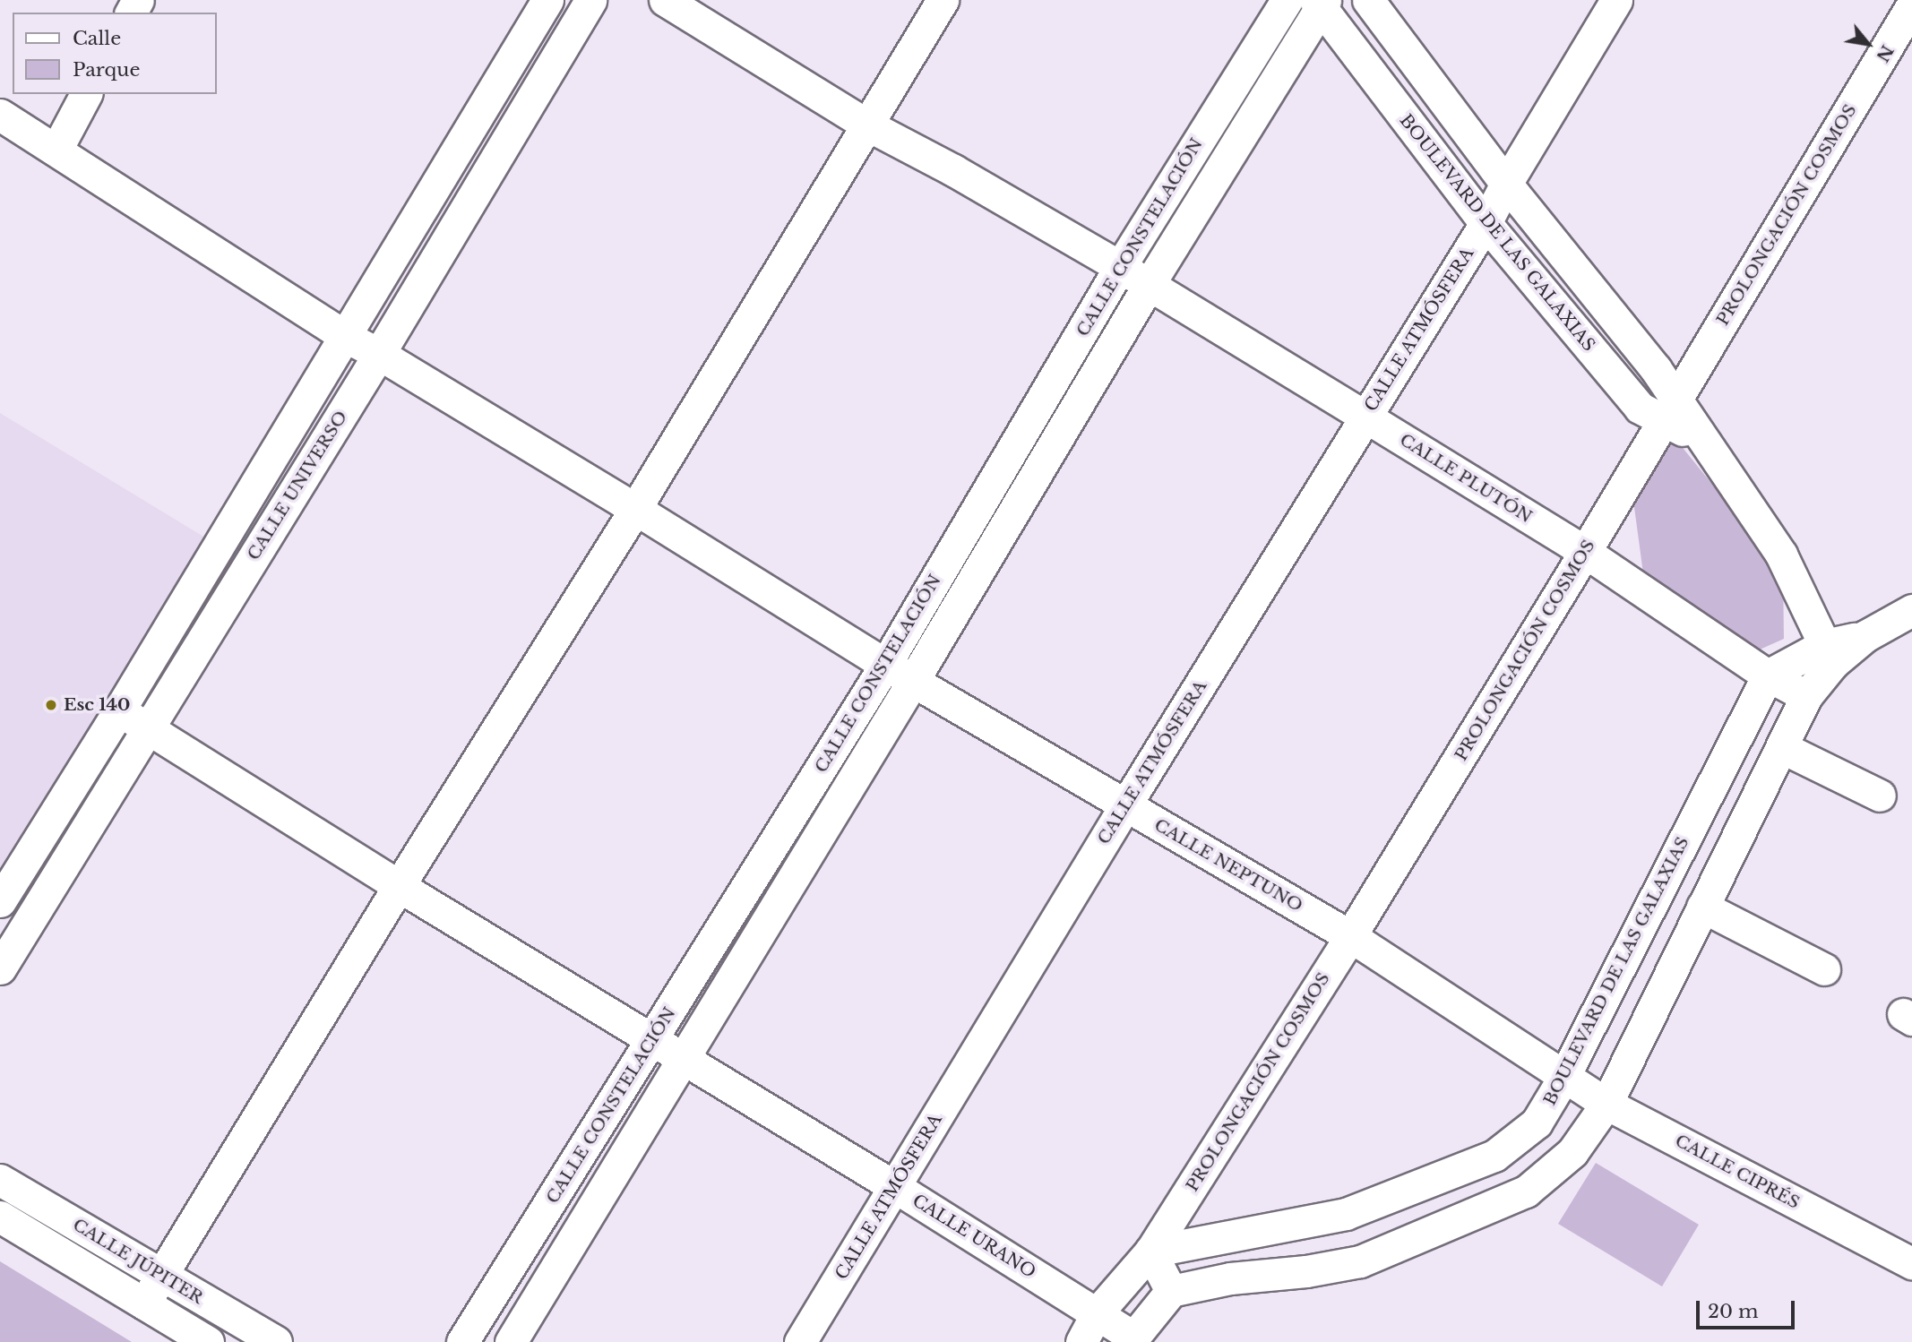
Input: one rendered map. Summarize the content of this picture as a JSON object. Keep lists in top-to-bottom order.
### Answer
{
  "streets": {
    "street": [
      "PROLONGACIÓN COSMOS",
      "BOULEVARD DE LAS GALAXIAS",
      "CALLE CONSTELACIÓN",
      "CALLE ATMÓSFERA",
      "CALLE PLUTÓN",
      "CALLE UNIVERSO",
      "CALLE NEPTUNO",
      "CALLE CIPRÉS",
      "CALLE URANO",
      "CALLE JÚPITER"
    ]
  },
  "crossings": [
    ["PROLONGACIÓN COSMOS", "BOULEVARD DE LAS GALAXIAS"],
    ["PROLONGACIÓN COSMOS", "CALLE PLUTÓN"],
    ["PROLONGACIÓN COSMOS", "CALLE NEPTUNO"],
    ["BOULEVARD DE LAS GALAXIAS", "CALLE CONSTELACIÓN"],
    ["BOULEVARD DE LAS GALAXIAS", "CALLE ATMÓSFERA"],
    ["BOULEVARD DE LAS GALAXIAS", "CALLE PLUTÓN"],
    ["BOULEVARD DE LAS GALAXIAS", "CALLE NEPTUNO"],
    ["BOULEVARD DE LAS GALAXIAS", "CALLE CIPRÉS"],
    ["CALLE CONSTELACIÓN", "CALLE PLUTÓN"],
    ["CALLE CONSTELACIÓN", "CALLE NEPTUNO"],
    ["CALLE CONSTELACIÓN", "CALLE URANO"],
    ["CALLE ATMÓSFERA", "CALLE PLUTÓN"],
    ["CALLE ATMÓSFERA", "CALLE NEPTUNO"],
    ["CALLE ATMÓSFERA", "CALLE URANO"],
    ["CALLE UNIVERSO", "CALLE NEPTUNO"],
    ["CALLE UNIVERSO", "CALLE URANO"],
    ["CALLE NEPTUNO", "CALLE CIPRÉS"]
  ],
  "places": ["Esc 140"],
  "legend": ["Calle", "Parque"],
  "scale_bar": "20 m",
  "north": "bottom right"
}
